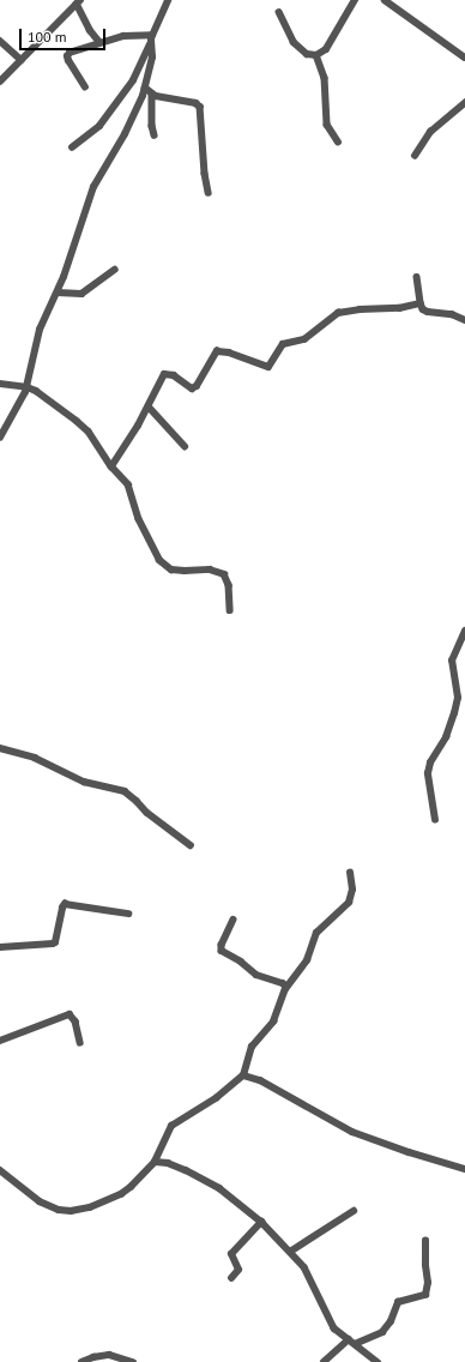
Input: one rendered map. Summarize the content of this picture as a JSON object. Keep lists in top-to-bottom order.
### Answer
{
  "scale_bar": "100 m"
}
